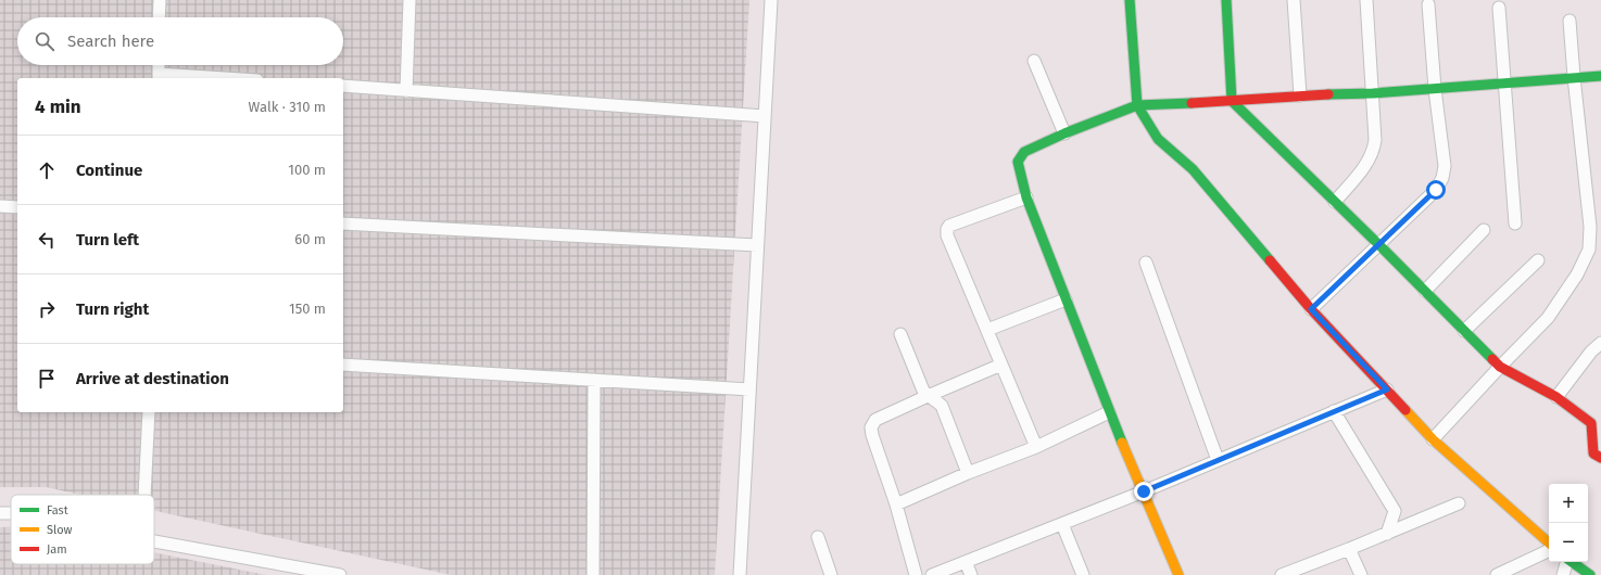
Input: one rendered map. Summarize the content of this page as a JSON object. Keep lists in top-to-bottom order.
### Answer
{
  "legend": ["Fast", "Slow", "Jam"],
  "page": {
    "search": "Search here",
    "heading": ["4 min", "Walk · 310 m"],
    "list": [
      ["Continue", "100 m"],
      ["Turn left", "60 m"],
      ["Turn right", "150 m"],
      "Arrive at destination"
    ],
    "map_buttons": ["+", "−"]
  }
}
